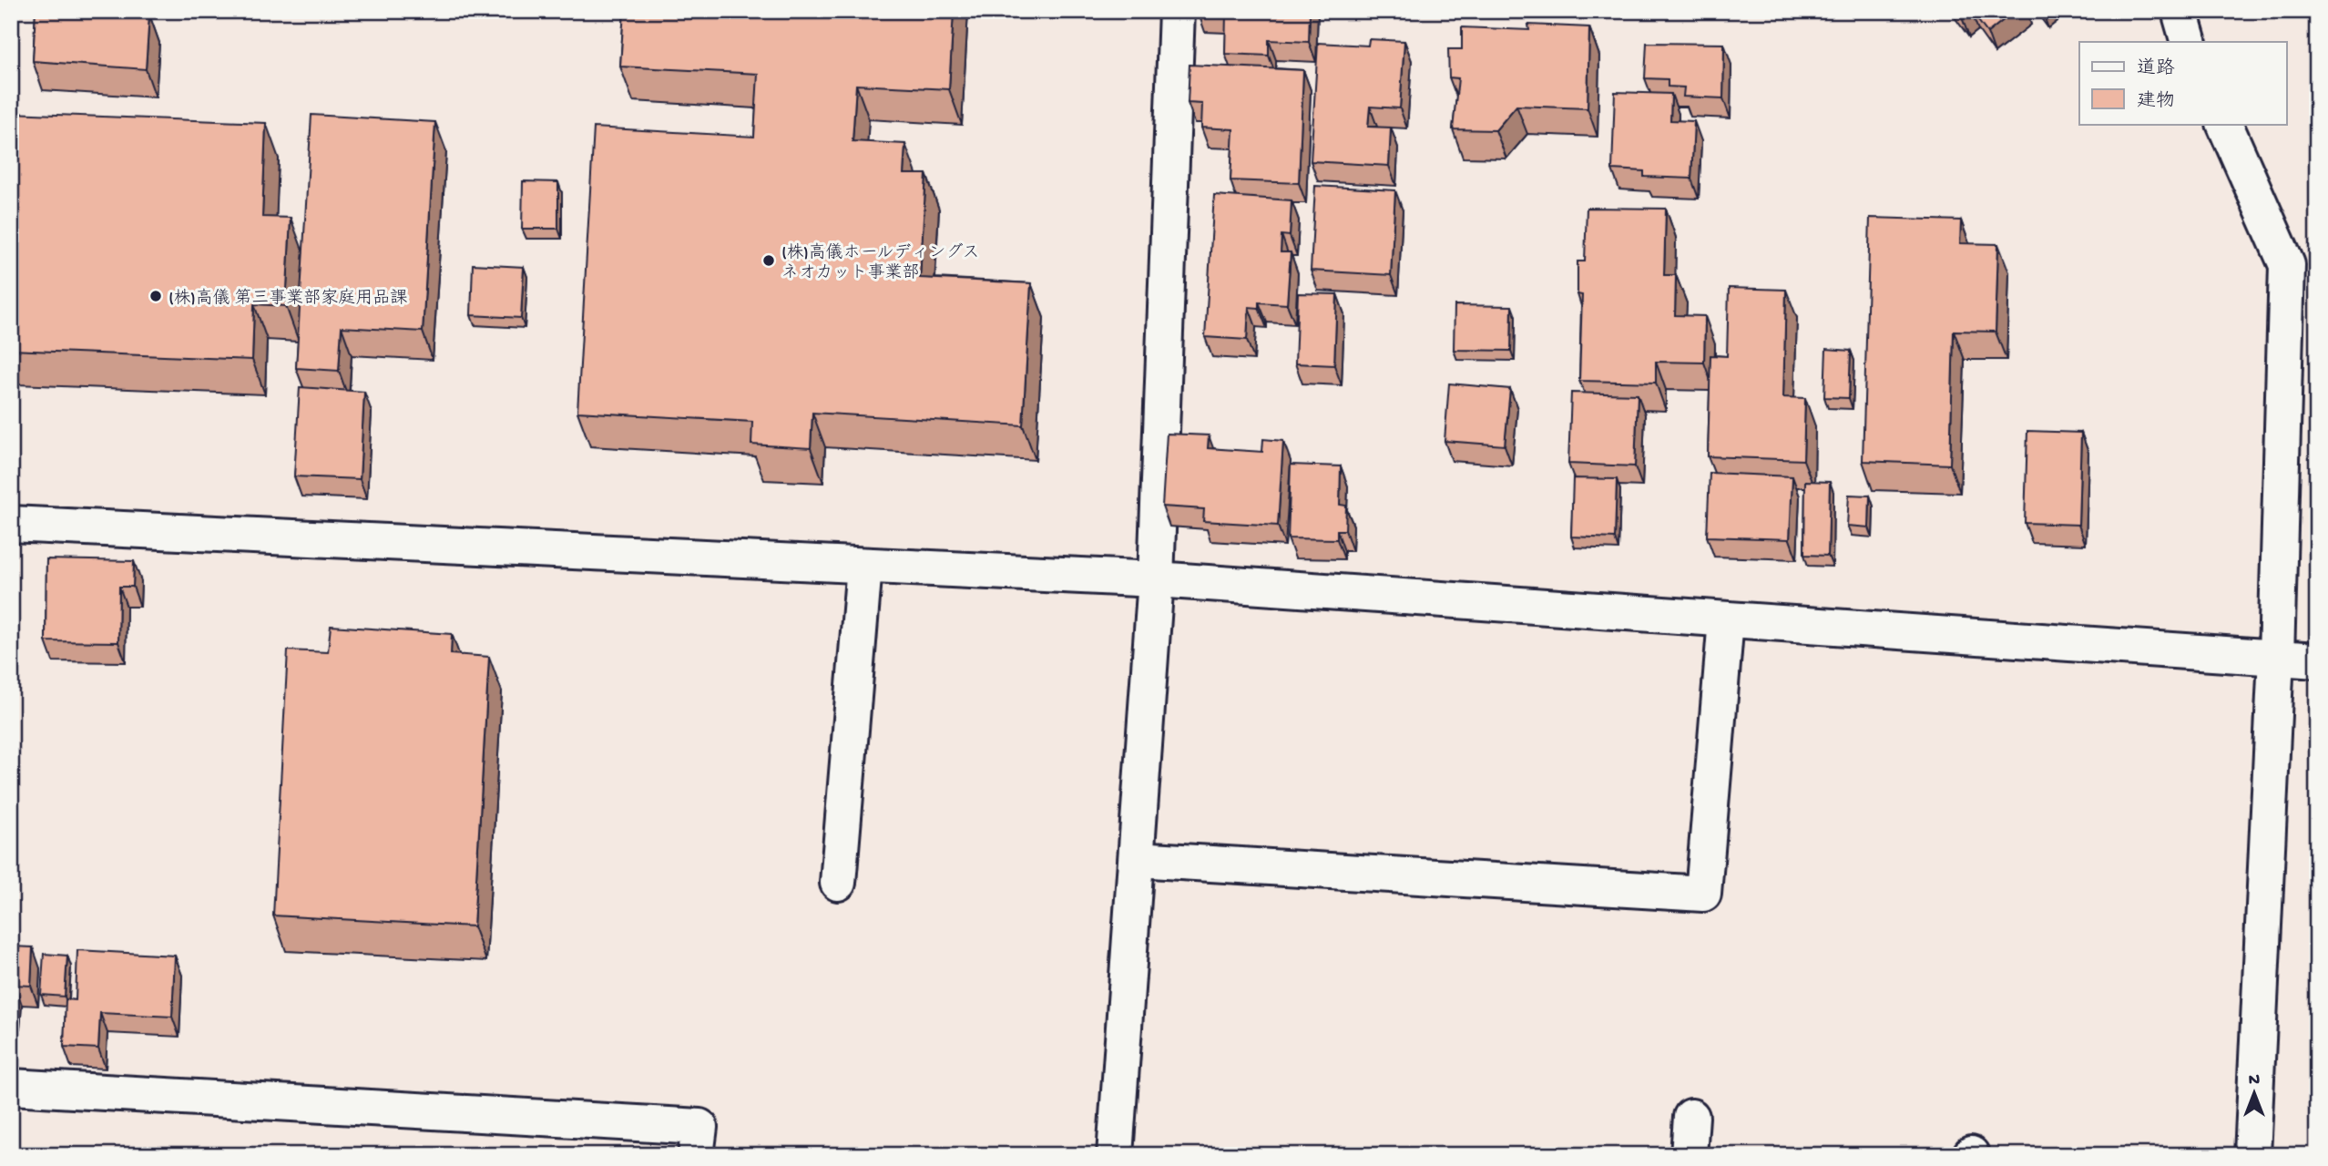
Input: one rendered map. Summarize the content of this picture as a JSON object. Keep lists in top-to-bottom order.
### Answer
{
  "places": ["(株)高儀ホールディングス ネオカット事業部", "(株)高儀 第三事業部家庭用品課"],
  "legend": ["道路", "建物"],
  "north": "top"
}
